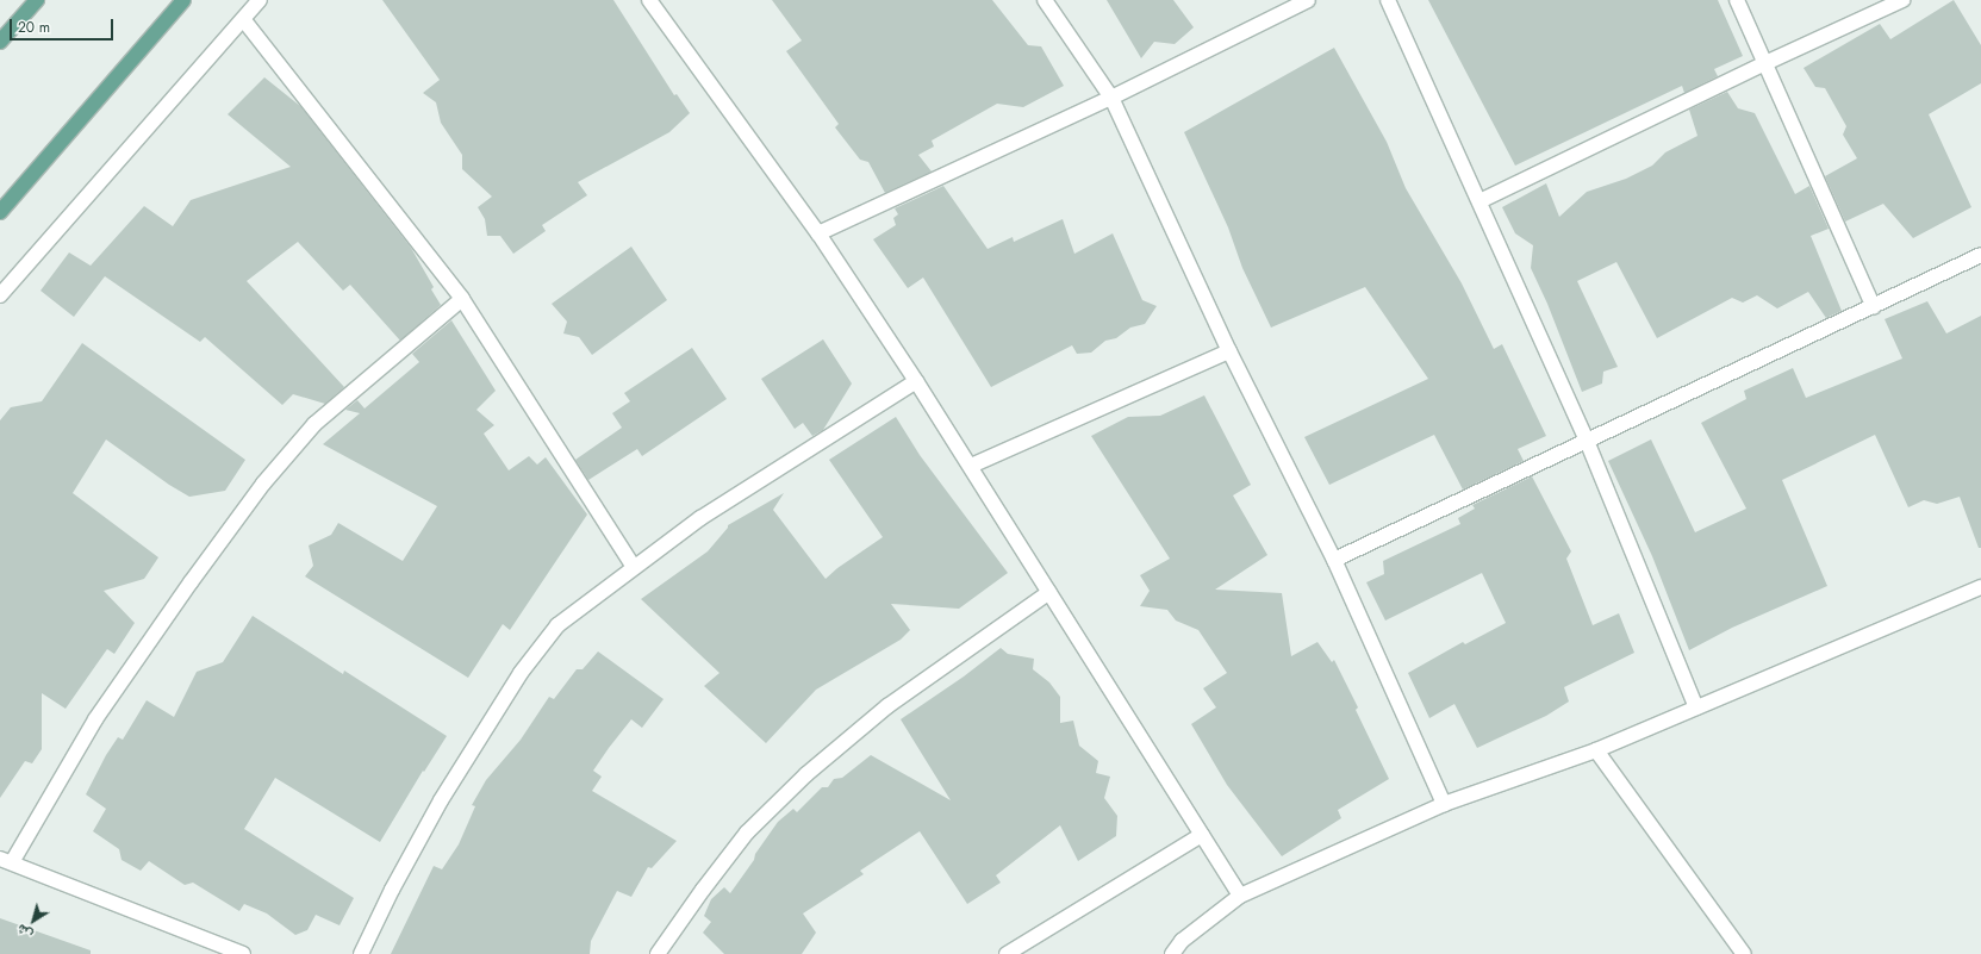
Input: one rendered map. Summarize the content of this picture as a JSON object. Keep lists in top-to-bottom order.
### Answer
{
  "scale_bar": "20 m",
  "north": "bottom left"
}
